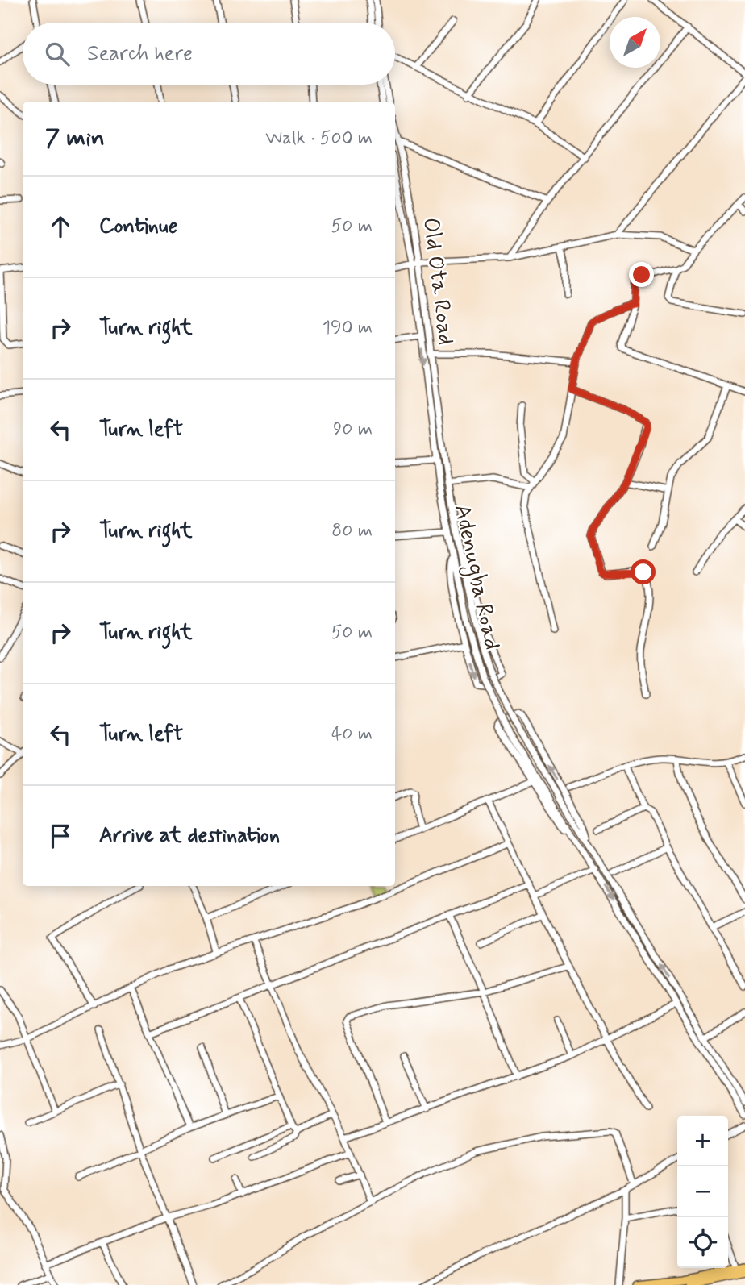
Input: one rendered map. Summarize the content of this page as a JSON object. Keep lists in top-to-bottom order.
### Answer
{
  "streets": {
    "street": ["Old Ota Road", "Adenugba Road"]
  },
  "crossings": [
    ["Old Ota Road", "Adenugba Road"]
  ],
  "north": "top right",
  "page": {
    "search": "Search here",
    "heading": ["7 min", "Walk · 500 m"],
    "list": [
      ["Continue", "50 m"],
      ["Turn right", "190 m"],
      ["Turn left", "90 m"],
      ["Turn right", "80 m"],
      ["Turn right", "50 m"],
      ["Turn left", "40 m"],
      "Arrive at destination"
    ],
    "map_buttons": ["+", "−"]
  }
}
